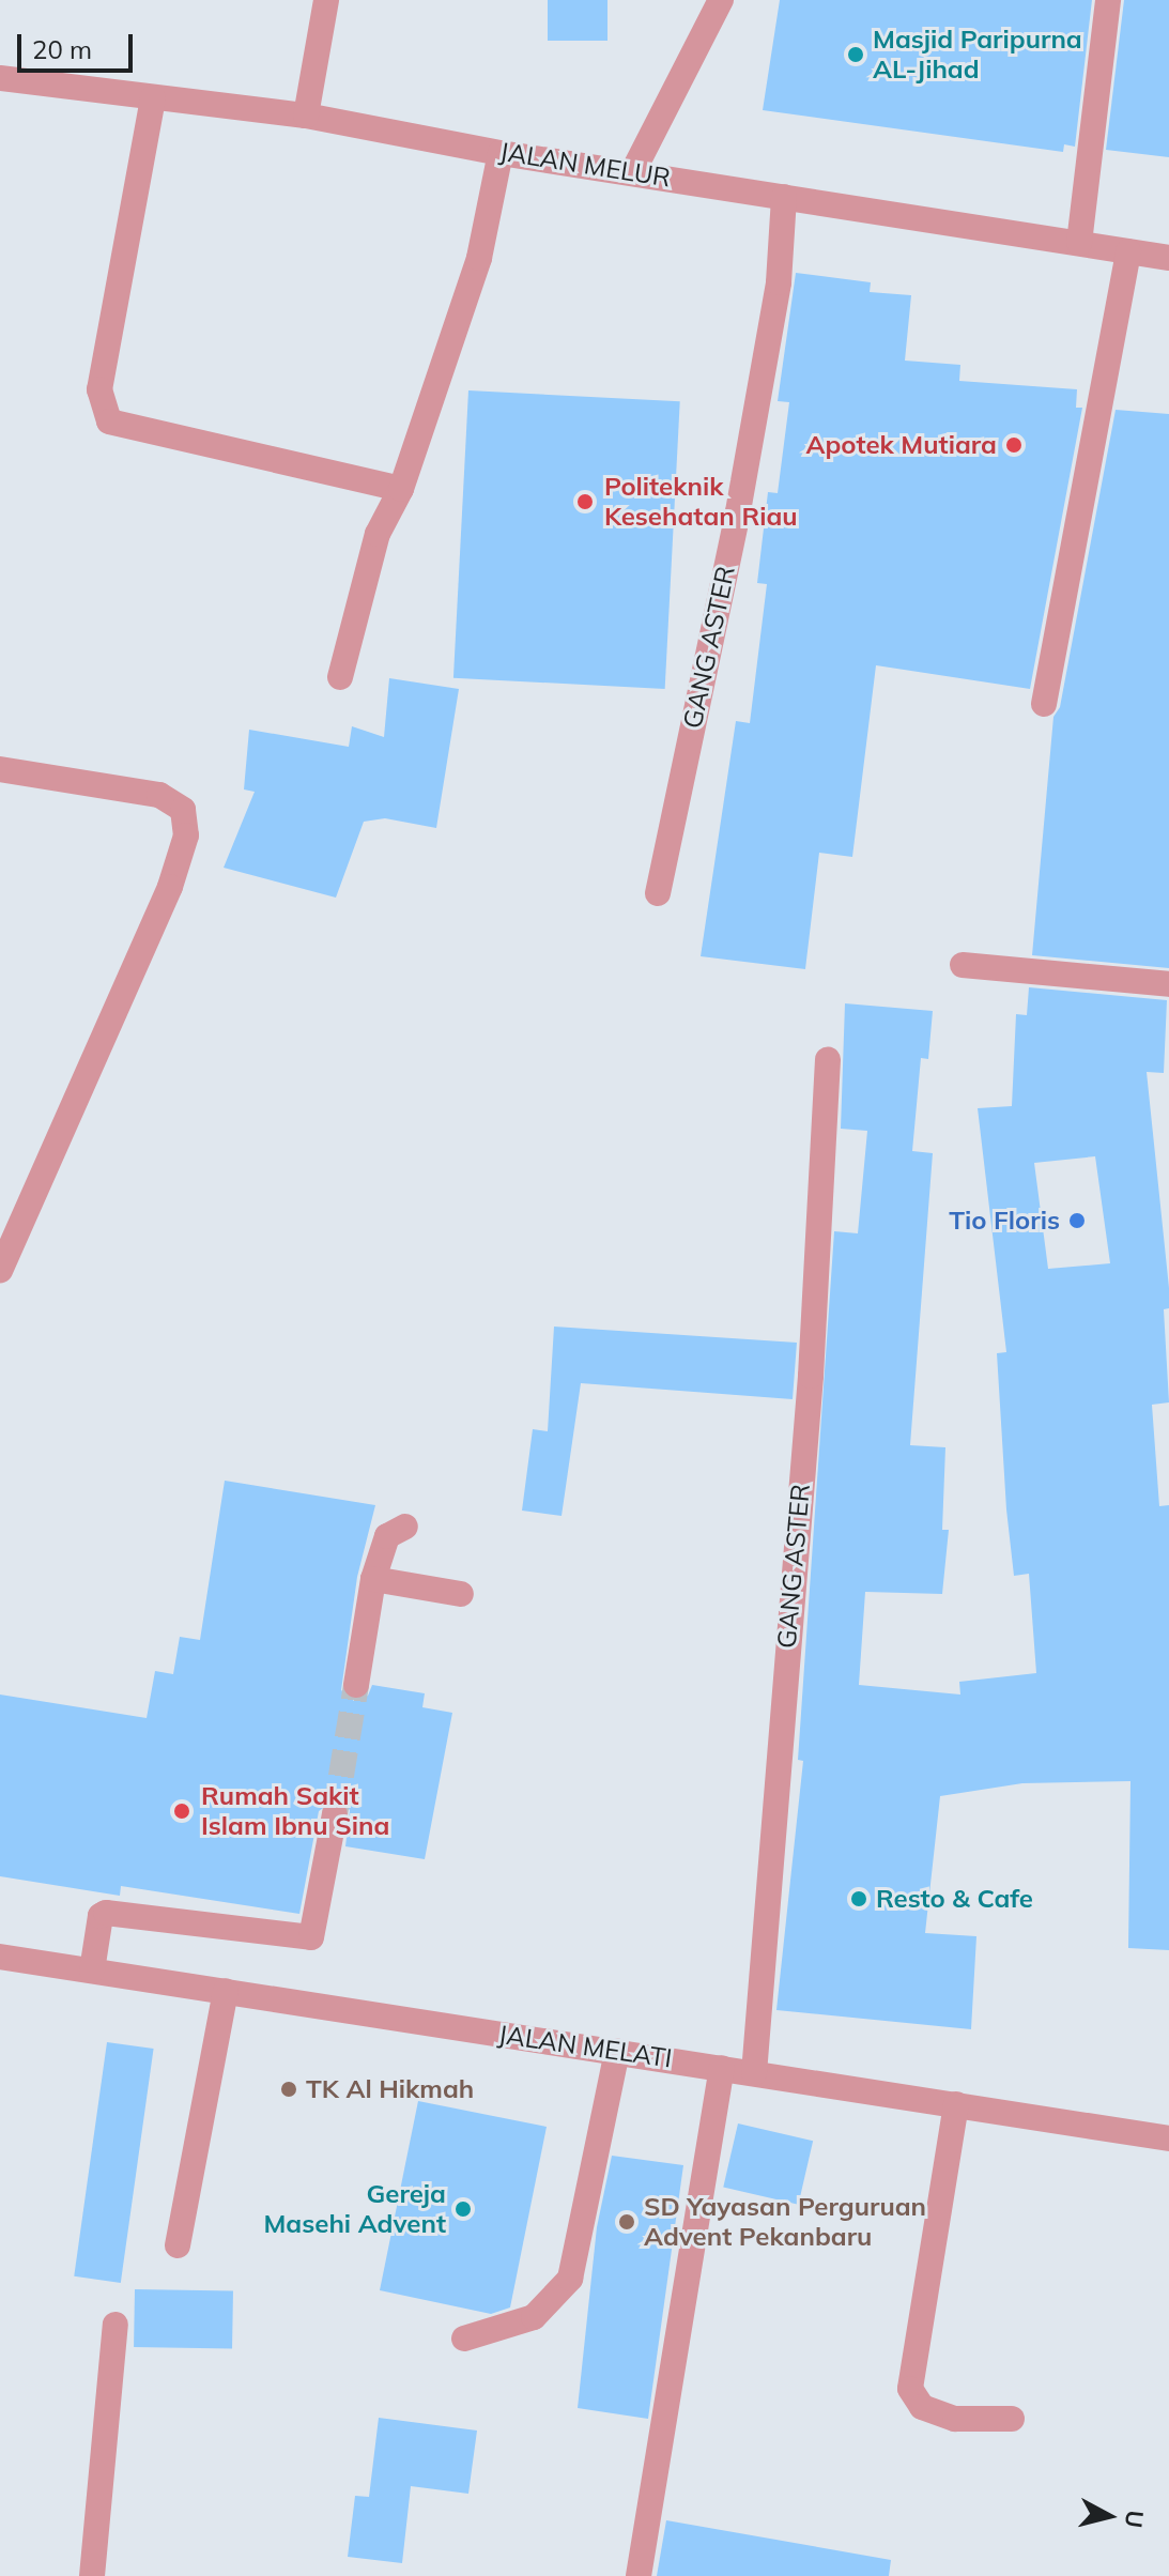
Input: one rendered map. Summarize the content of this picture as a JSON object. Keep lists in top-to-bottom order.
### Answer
{
  "streets": {
    "street": ["JALAN MELUR", "GANG ASTER", "JALAN MELATI"]
  },
  "crossings": [
    ["JALAN MELUR", "GANG ASTER"],
    ["GANG ASTER", "JALAN MELATI"]
  ],
  "places": [
    "Masjid Paripurna AL-Jihad",
    "Apotek Mutiara",
    "Politeknik Kesehatan Riau",
    "Tio Floris",
    "Rumah Sakit Islam Ibnu Sina",
    "Resto & Cafe",
    "TK Al Hikmah",
    "Gereja Masehi Advent",
    "SD Yayasan Perguruan Advent Pekanbaru"
  ],
  "scale_bar": "20 m",
  "north": "right"
}
